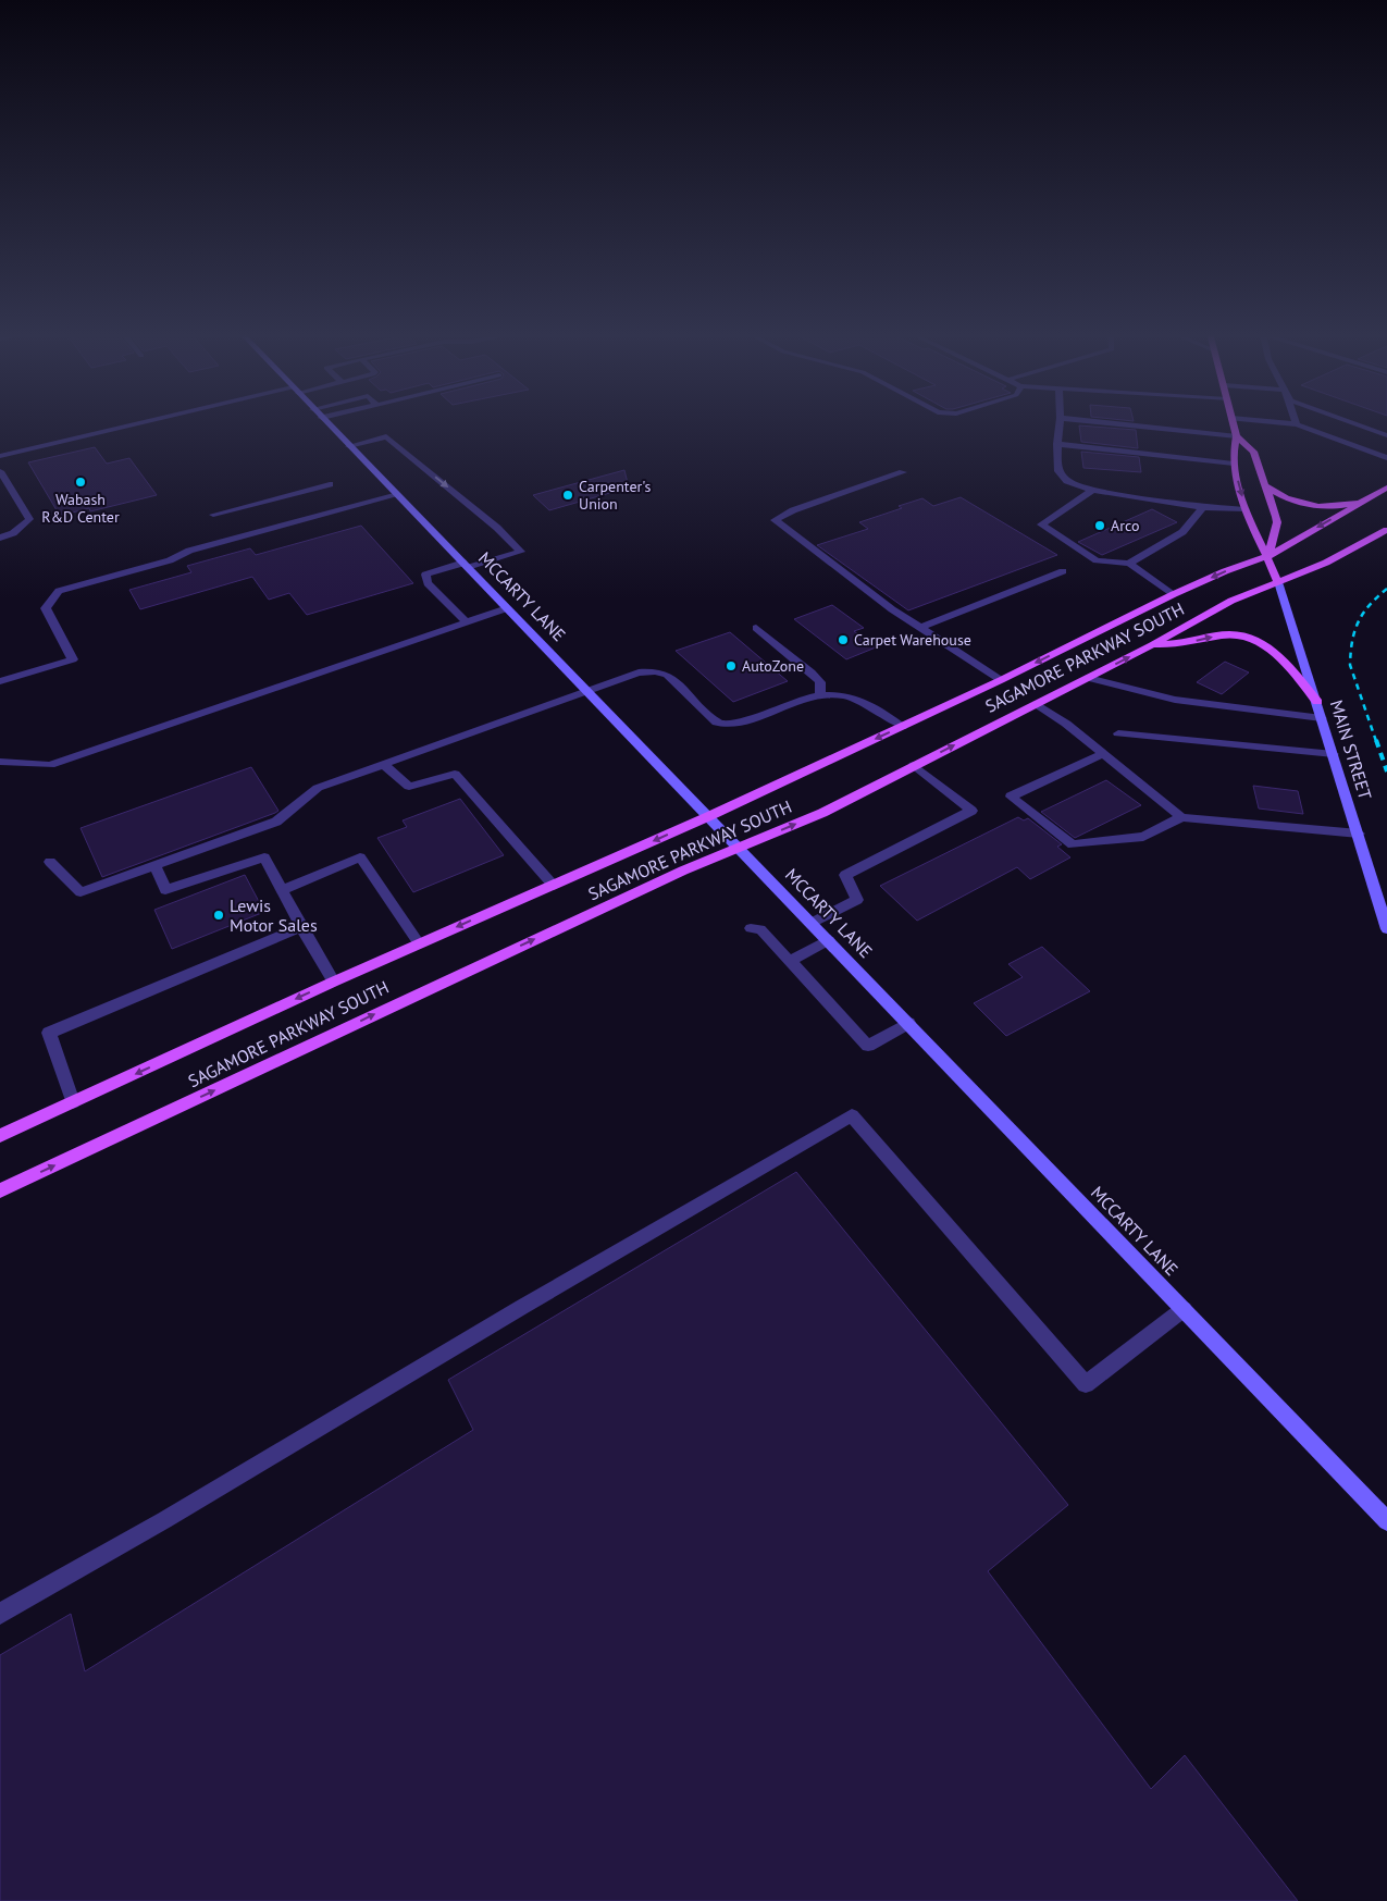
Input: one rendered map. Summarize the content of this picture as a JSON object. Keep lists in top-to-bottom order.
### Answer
{
  "streets": {
    "main road": ["MCCARTY LANE", "SAGAMORE PARKWAY SOUTH", "MAIN STREET"]
  },
  "crossings": [
    ["MCCARTY LANE", "SAGAMORE PARKWAY SOUTH"],
    ["SAGAMORE PARKWAY SOUTH", "MAIN STREET"]
  ],
  "places": [
    "Wabash R&D Center",
    "Carpenter's Union",
    "Arco",
    "Carpet Warehouse",
    "AutoZone",
    "Lewis Motor Sales"
  ]
}
